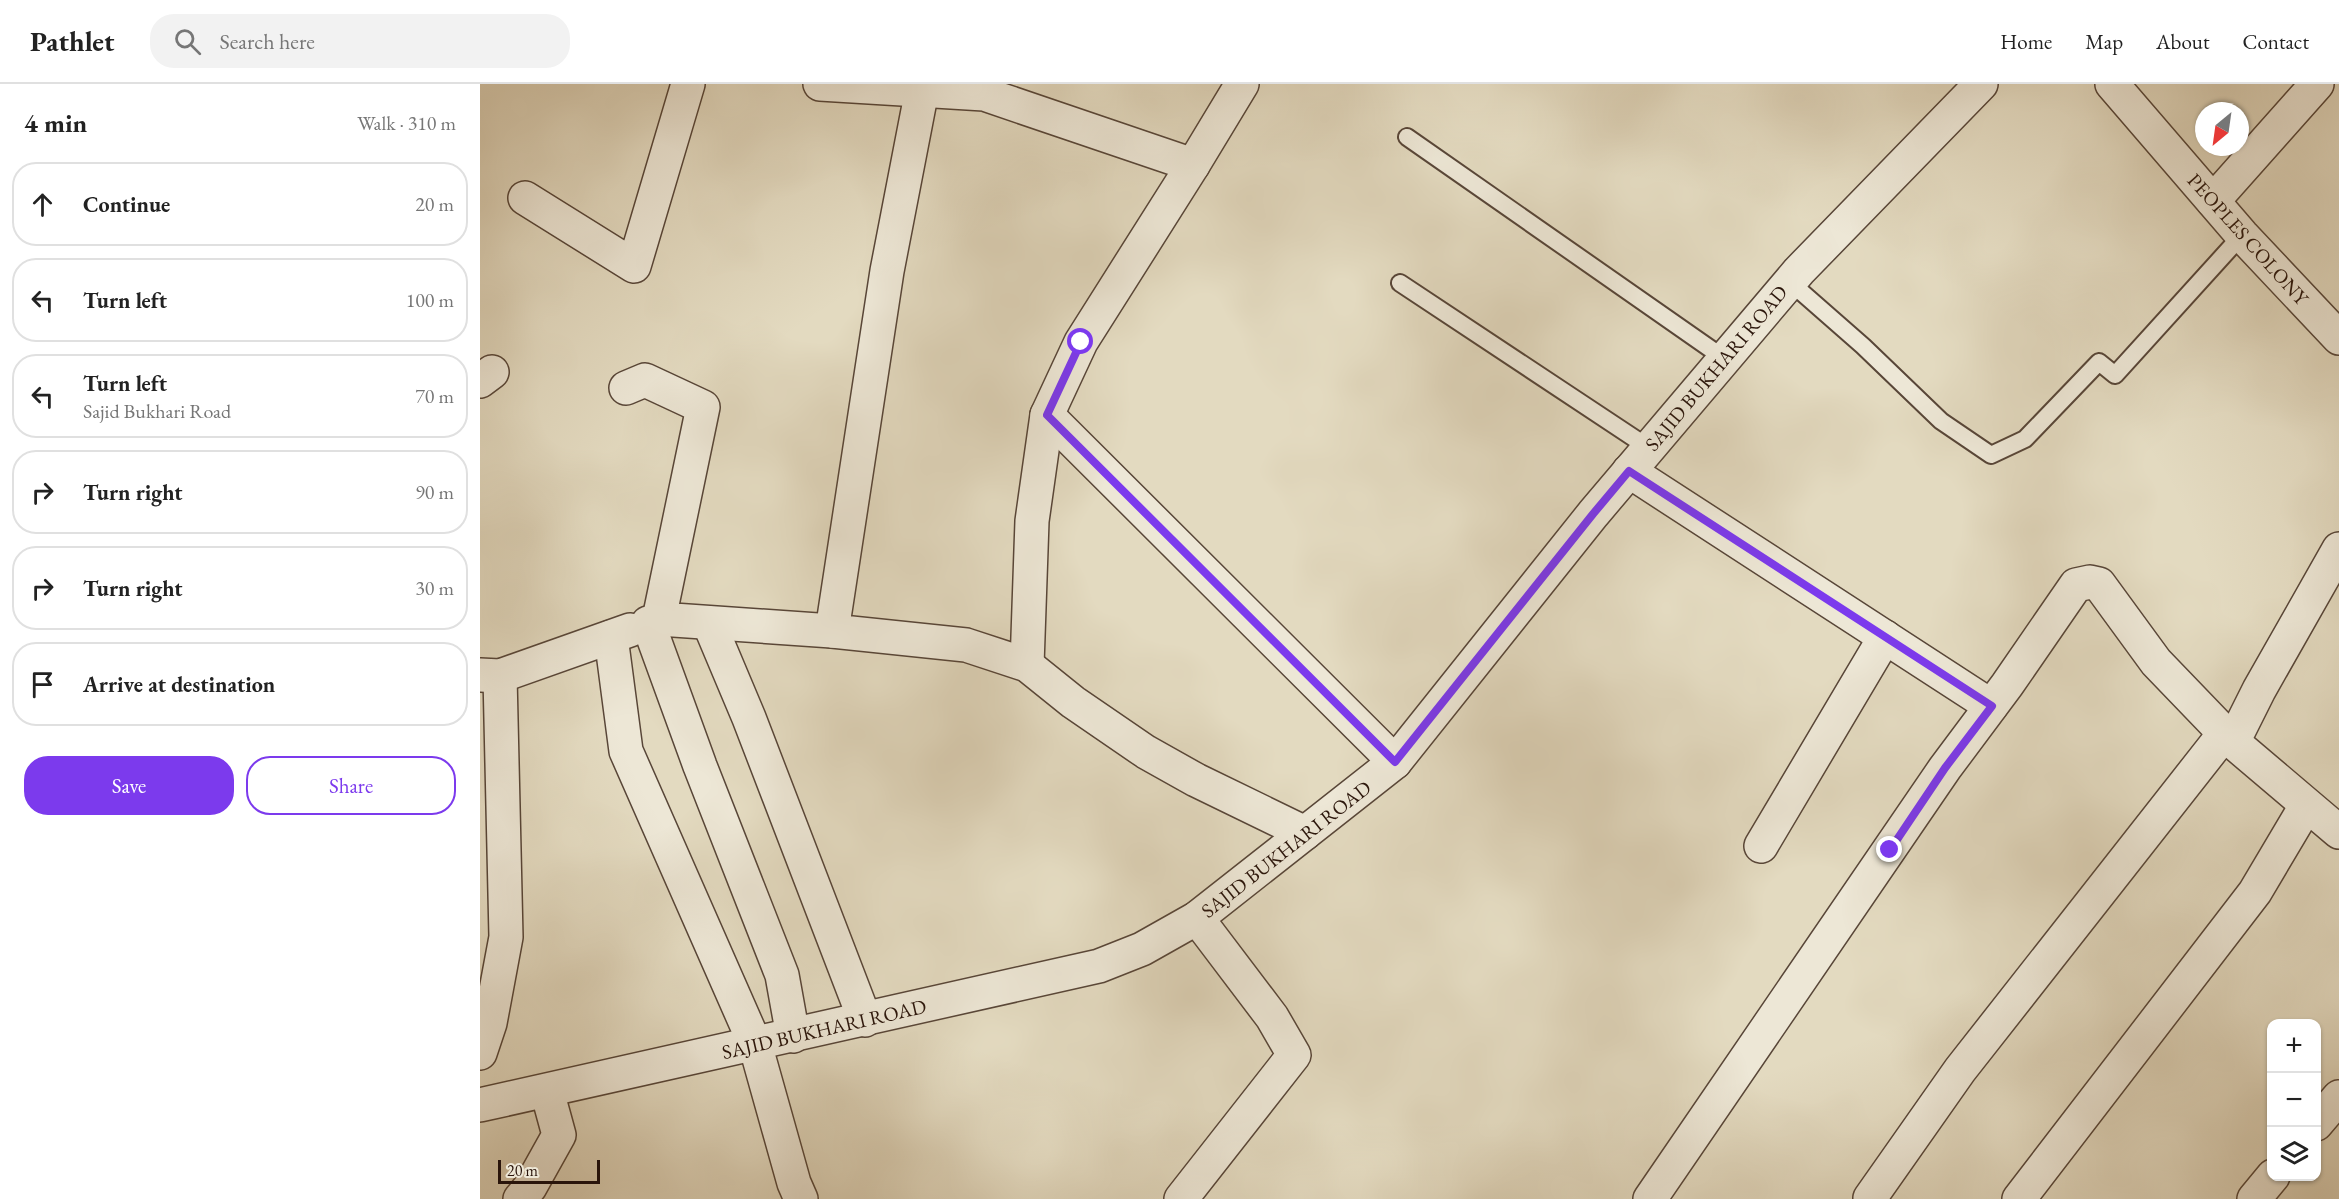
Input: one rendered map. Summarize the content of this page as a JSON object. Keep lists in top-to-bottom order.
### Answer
{
  "streets": {
    "street": ["PEOPLES COLONY", "SAJID BUKHARI ROAD"]
  },
  "scale_bar": "20 m",
  "north": "bottom left",
  "page": {
    "header": "Pathlet",
    "search": "Search here",
    "nav": [
      "Home",
      "Map",
      "About",
      "Contact"
    ],
    "heading": ["4 min", "Walk · 310 m"],
    "list": [
      ["Continue", "20 m"],
      ["Turn left", "100 m"],
      ["Turn left", "Sajid Bukhari Road", "70 m"],
      ["Turn right", "90 m"],
      ["Turn right", "30 m"],
      "Arrive at destination"
    ],
    "buttons": ["Save", "Share"],
    "map_buttons": ["+", "−"],
    "scale": "20 m"
  }
}
